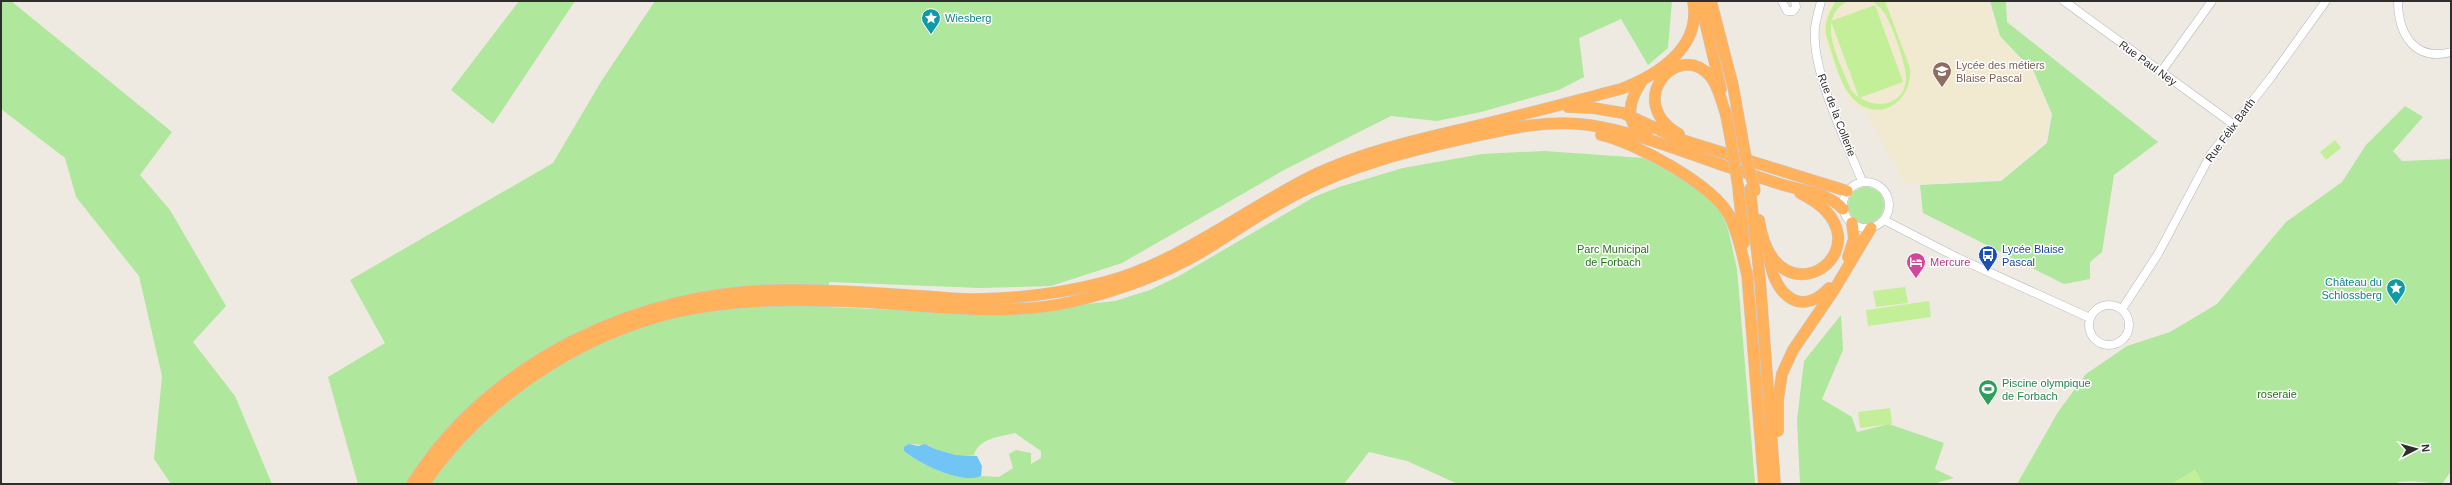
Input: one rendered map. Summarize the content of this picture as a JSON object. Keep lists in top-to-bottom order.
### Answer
{
  "streets": {
    "street": ["Rue Paul Ney", "Rue de la Collerie", "Rue Félix Barth"]
  },
  "crossings": [
    ["Rue Paul Ney", "Rue Félix Barth"]
  ],
  "parks": ["Parc Municipal de Forbach", "roseraie"],
  "places": {
    "place": ["Wiesberg", "Château du Schlossberg"],
    "school or university": ["Lycée des métiers Blaise Pascal"],
    "bus stop": ["Lycée Blaise Pascal"],
    "hotel": ["Mercure"],
    "sports": ["Piscine olympique de Forbach"]
  },
  "north": "right"
}
